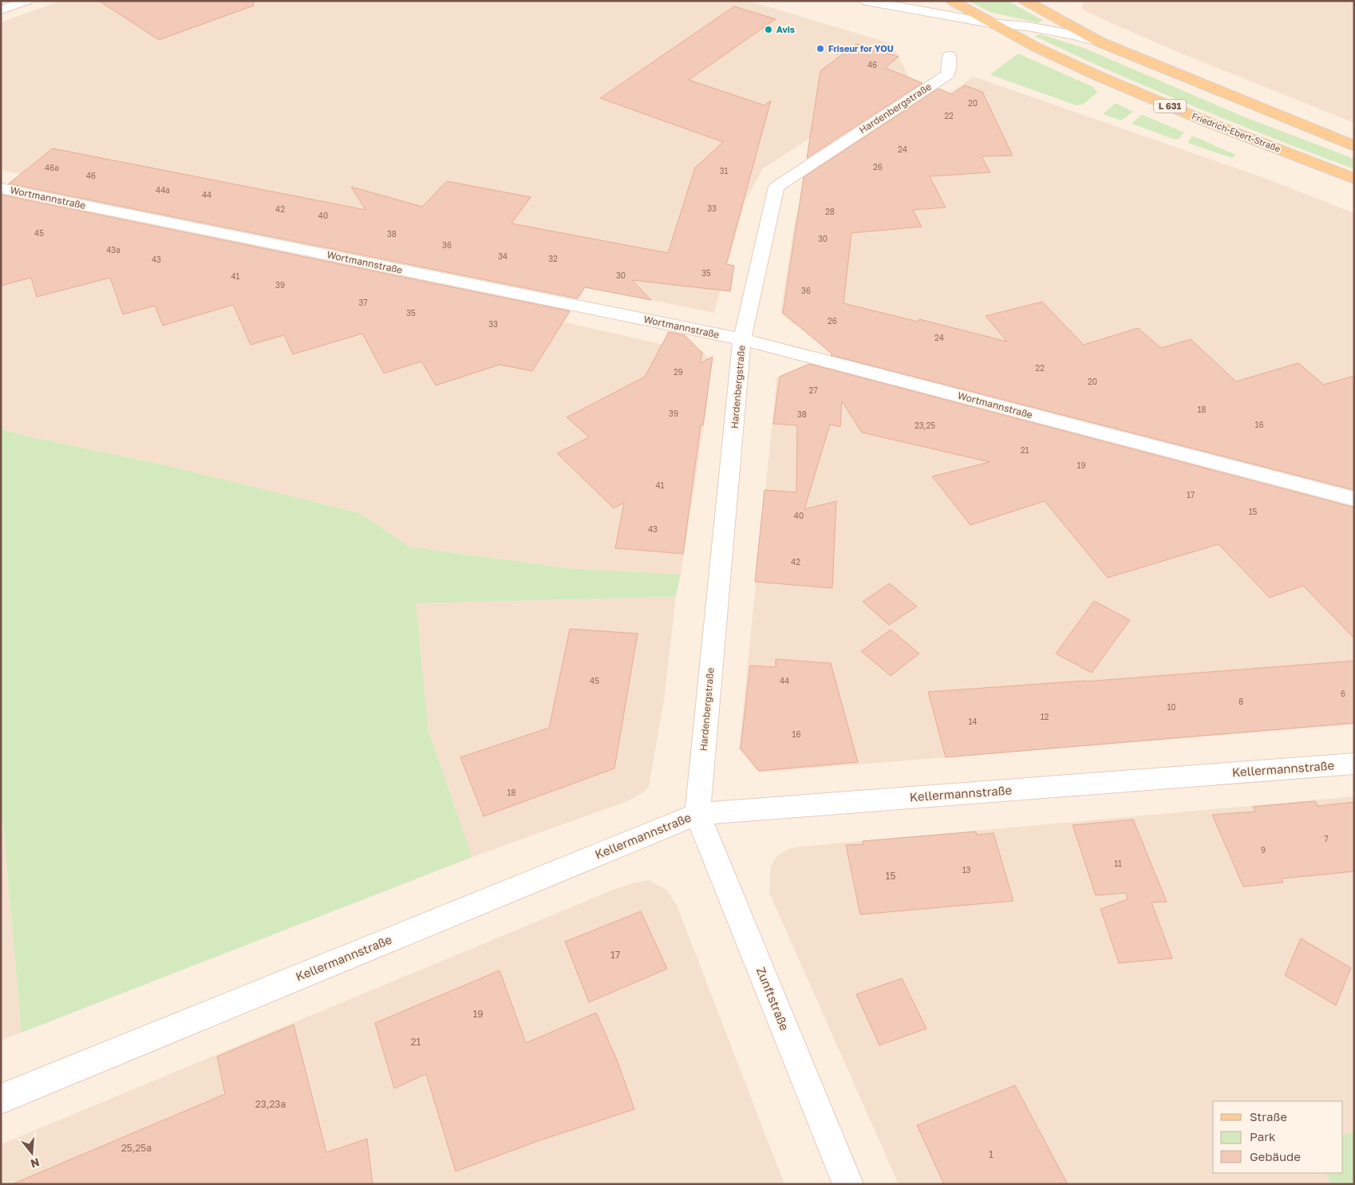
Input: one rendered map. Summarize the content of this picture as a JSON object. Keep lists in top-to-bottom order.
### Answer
{
  "streets": {
    "main road": ["L 631", "Friedrich-Ebert-Straße"],
    "street": [
      "Hardenbergstraße",
      "Wortmannstraße",
      "Kellermannstraße",
      "Zunftstraße"
    ]
  },
  "crossings": [
    ["L 631", "Friedrich-Ebert-Straße"],
    ["Hardenbergstraße", "Wortmannstraße"],
    ["Hardenbergstraße", "Kellermannstraße"],
    ["Hardenbergstraße", "Zunftstraße"],
    ["Kellermannstraße", "Zunftstraße"]
  ],
  "places": ["Avis", "Friseur for YOU"],
  "house_numbers": [
    "46",
    "20",
    "22",
    "24",
    "26",
    "46a",
    "31",
    "46",
    "44a",
    "44",
    "33",
    "42",
    "28",
    "40",
    "45",
    "38",
    "30",
    "36",
    "43a",
    "34",
    "32",
    "43",
    "35",
    "30",
    "41",
    "39",
    "36",
    "37",
    "35",
    "26",
    "33",
    "24",
    "22",
    "29",
    "20",
    "27",
    "18",
    "39",
    "38",
    "16",
    "23,25",
    "21",
    "19",
    "41",
    "17",
    "15",
    "40",
    "43",
    "42",
    "45",
    "44",
    "6",
    "8",
    "10",
    "12",
    "14",
    "16",
    "18",
    "7",
    "9",
    "11",
    "13",
    "15",
    "17",
    "19",
    "21",
    "23,23a",
    "25,25a",
    "1"
  ],
  "legend": ["Straße", "Park", "Gebäude"],
  "north": "bottom"
}
